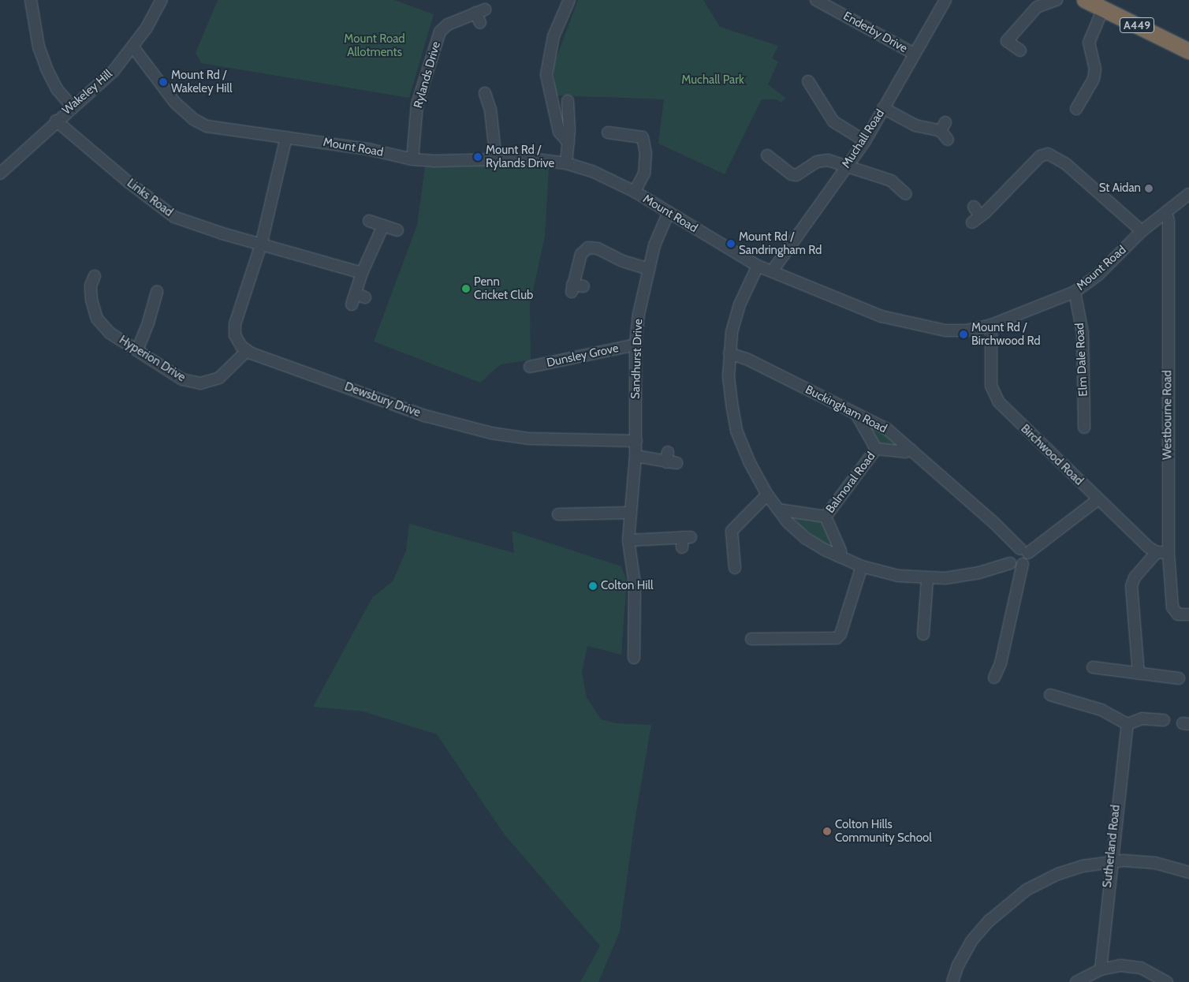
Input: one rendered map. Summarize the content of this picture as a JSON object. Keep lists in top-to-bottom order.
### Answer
{
  "streets": {
    "highway": ["A449"],
    "street": [
      "Enderby Drive",
      "Rylands Drive",
      "Wakeley Hill",
      "Muchall Road",
      "Mount Road",
      "Links Road",
      "Dunsley Grove",
      "Hyperion Drive",
      "Sandhurst Drive",
      "Elm Dale Road",
      "Dewsbury Drive",
      "Buckingham Road",
      "Westbourne Road",
      "Birchwood Road",
      "Balmoral Road",
      "Sutherland Road"
    ]
  },
  "crossings": [
    ["Enderby Drive", "Muchall Road"],
    ["Rylands Drive", "Mount Road"],
    ["Wakeley Hill", "Mount Road"],
    ["Wakeley Hill", "Links Road"],
    ["Muchall Road", "Mount Road"],
    ["Mount Road", "Sandhurst Drive"],
    ["Mount Road", "Elm Dale Road"],
    ["Mount Road", "Westbourne Road"],
    ["Mount Road", "Birchwood Road"],
    ["Dunsley Grove", "Sandhurst Drive"],
    ["Hyperion Drive", "Dewsbury Drive"],
    ["Sandhurst Drive", "Dewsbury Drive"],
    ["Buckingham Road", "Balmoral Road"]
  ],
  "parks": ["Mount Road Allotments", "Muchall Park"],
  "places": [
    "Mount Rd / Wakeley Hill",
    "Mount Rd / Rylands Drive",
    "St Aidan",
    "Mount Rd / Sandringham Rd",
    "Penn Cricket Club",
    "Mount Rd / Birchwood Rd",
    "Colton Hill",
    "Colton Hills Community School"
  ]
}
